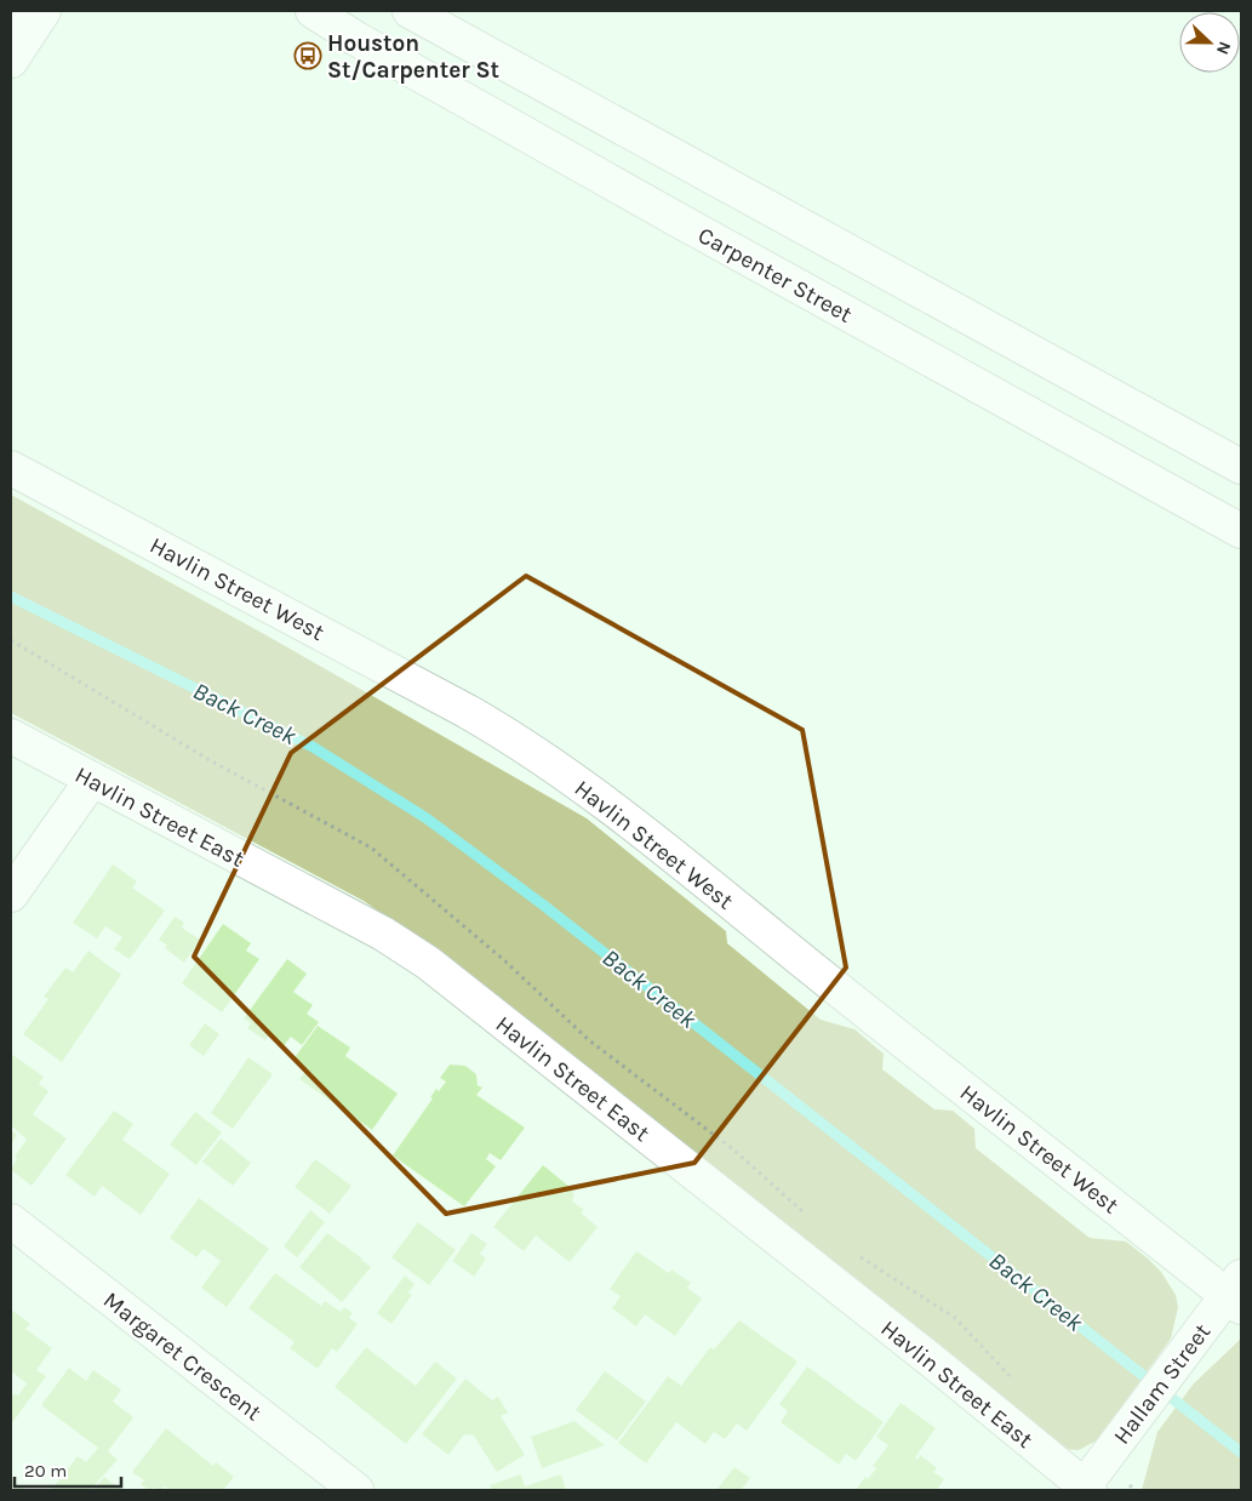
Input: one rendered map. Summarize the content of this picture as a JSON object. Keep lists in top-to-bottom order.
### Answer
{
  "streets": {
    "street": [
      "Carpenter Street",
      "Havlin Street West",
      "Havlin Street East",
      "Margaret Crescent",
      "Hallam Street"
    ]
  },
  "crossings": [
    ["Havlin Street West", "Hallam Street"],
    ["Havlin Street East", "Hallam Street"]
  ],
  "water": ["Back Creek"],
  "places": {
    "bus stop": ["Houston St/Carpenter St"]
  },
  "scale_bar": "20 m",
  "north": "right"
}
